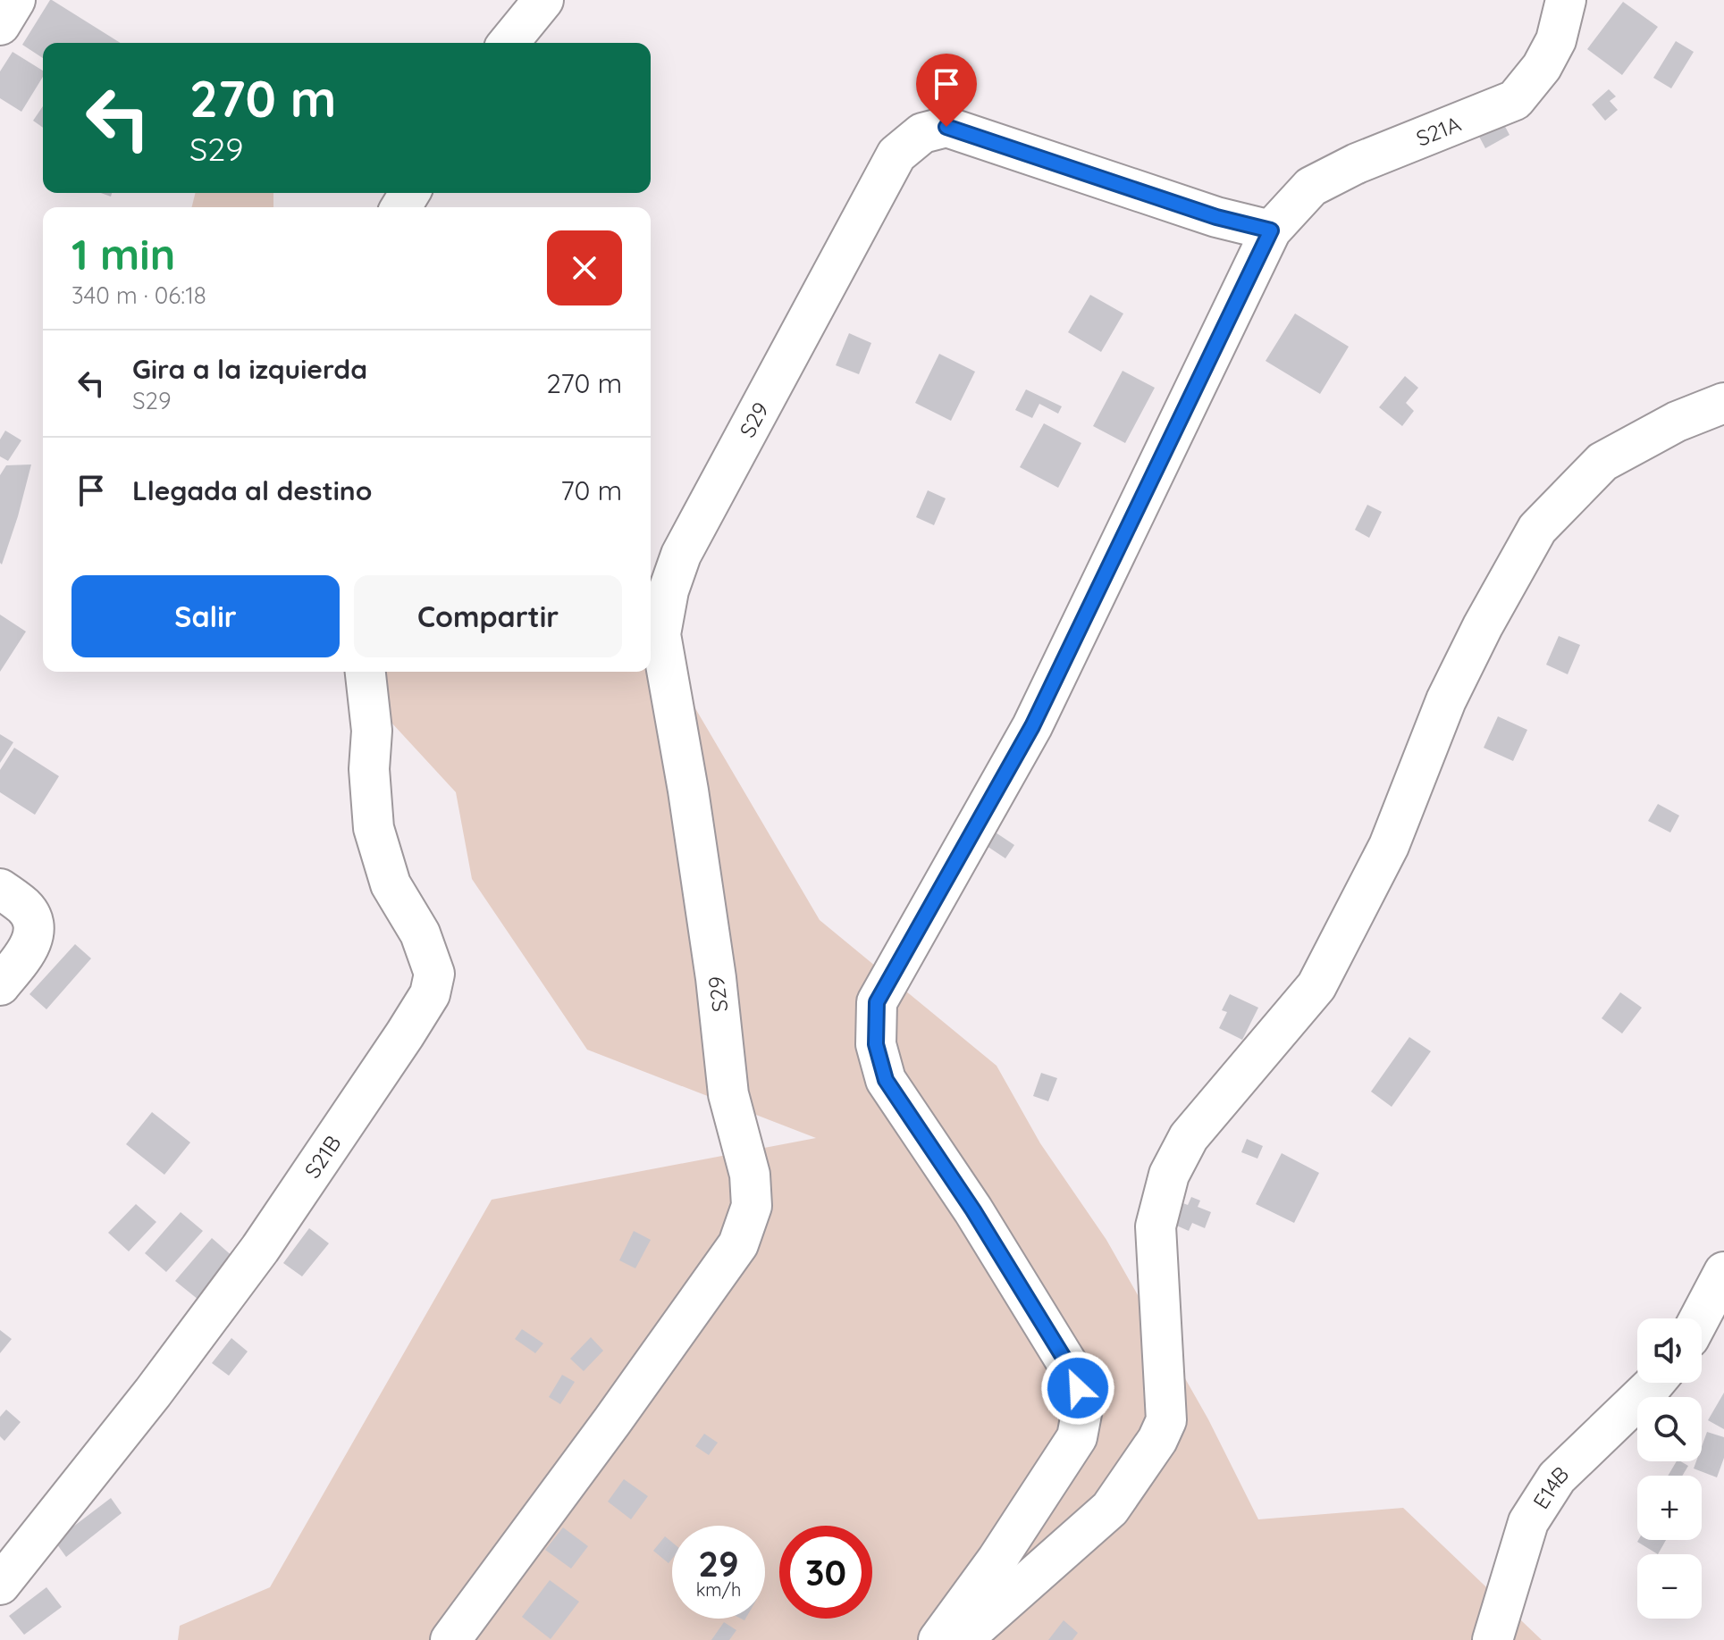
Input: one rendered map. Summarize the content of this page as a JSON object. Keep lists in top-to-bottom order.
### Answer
{
  "streets": {
    "street": [
      "S21A",
      "S29",
      "S21B",
      "E14B"
    ]
  },
  "crossings": [
    ["S21A", "S29"]
  ],
  "page": {
    "turn": ["270 m", "S29"],
    "heading": ["1 min", "340 m · 06:18"],
    "list": [
      {
        "name": "Gira a la izquierda",
        "note": "S29",
        "value": "270 m"
      },
      {
        "name": "Llegada al destino",
        "value": "70 m"
      }
    ],
    "buttons": ["Salir", "Compartir"],
    "map_buttons": ["+", "−"],
    "speed": "29 km/h",
    "limit": "30"
  }
}
